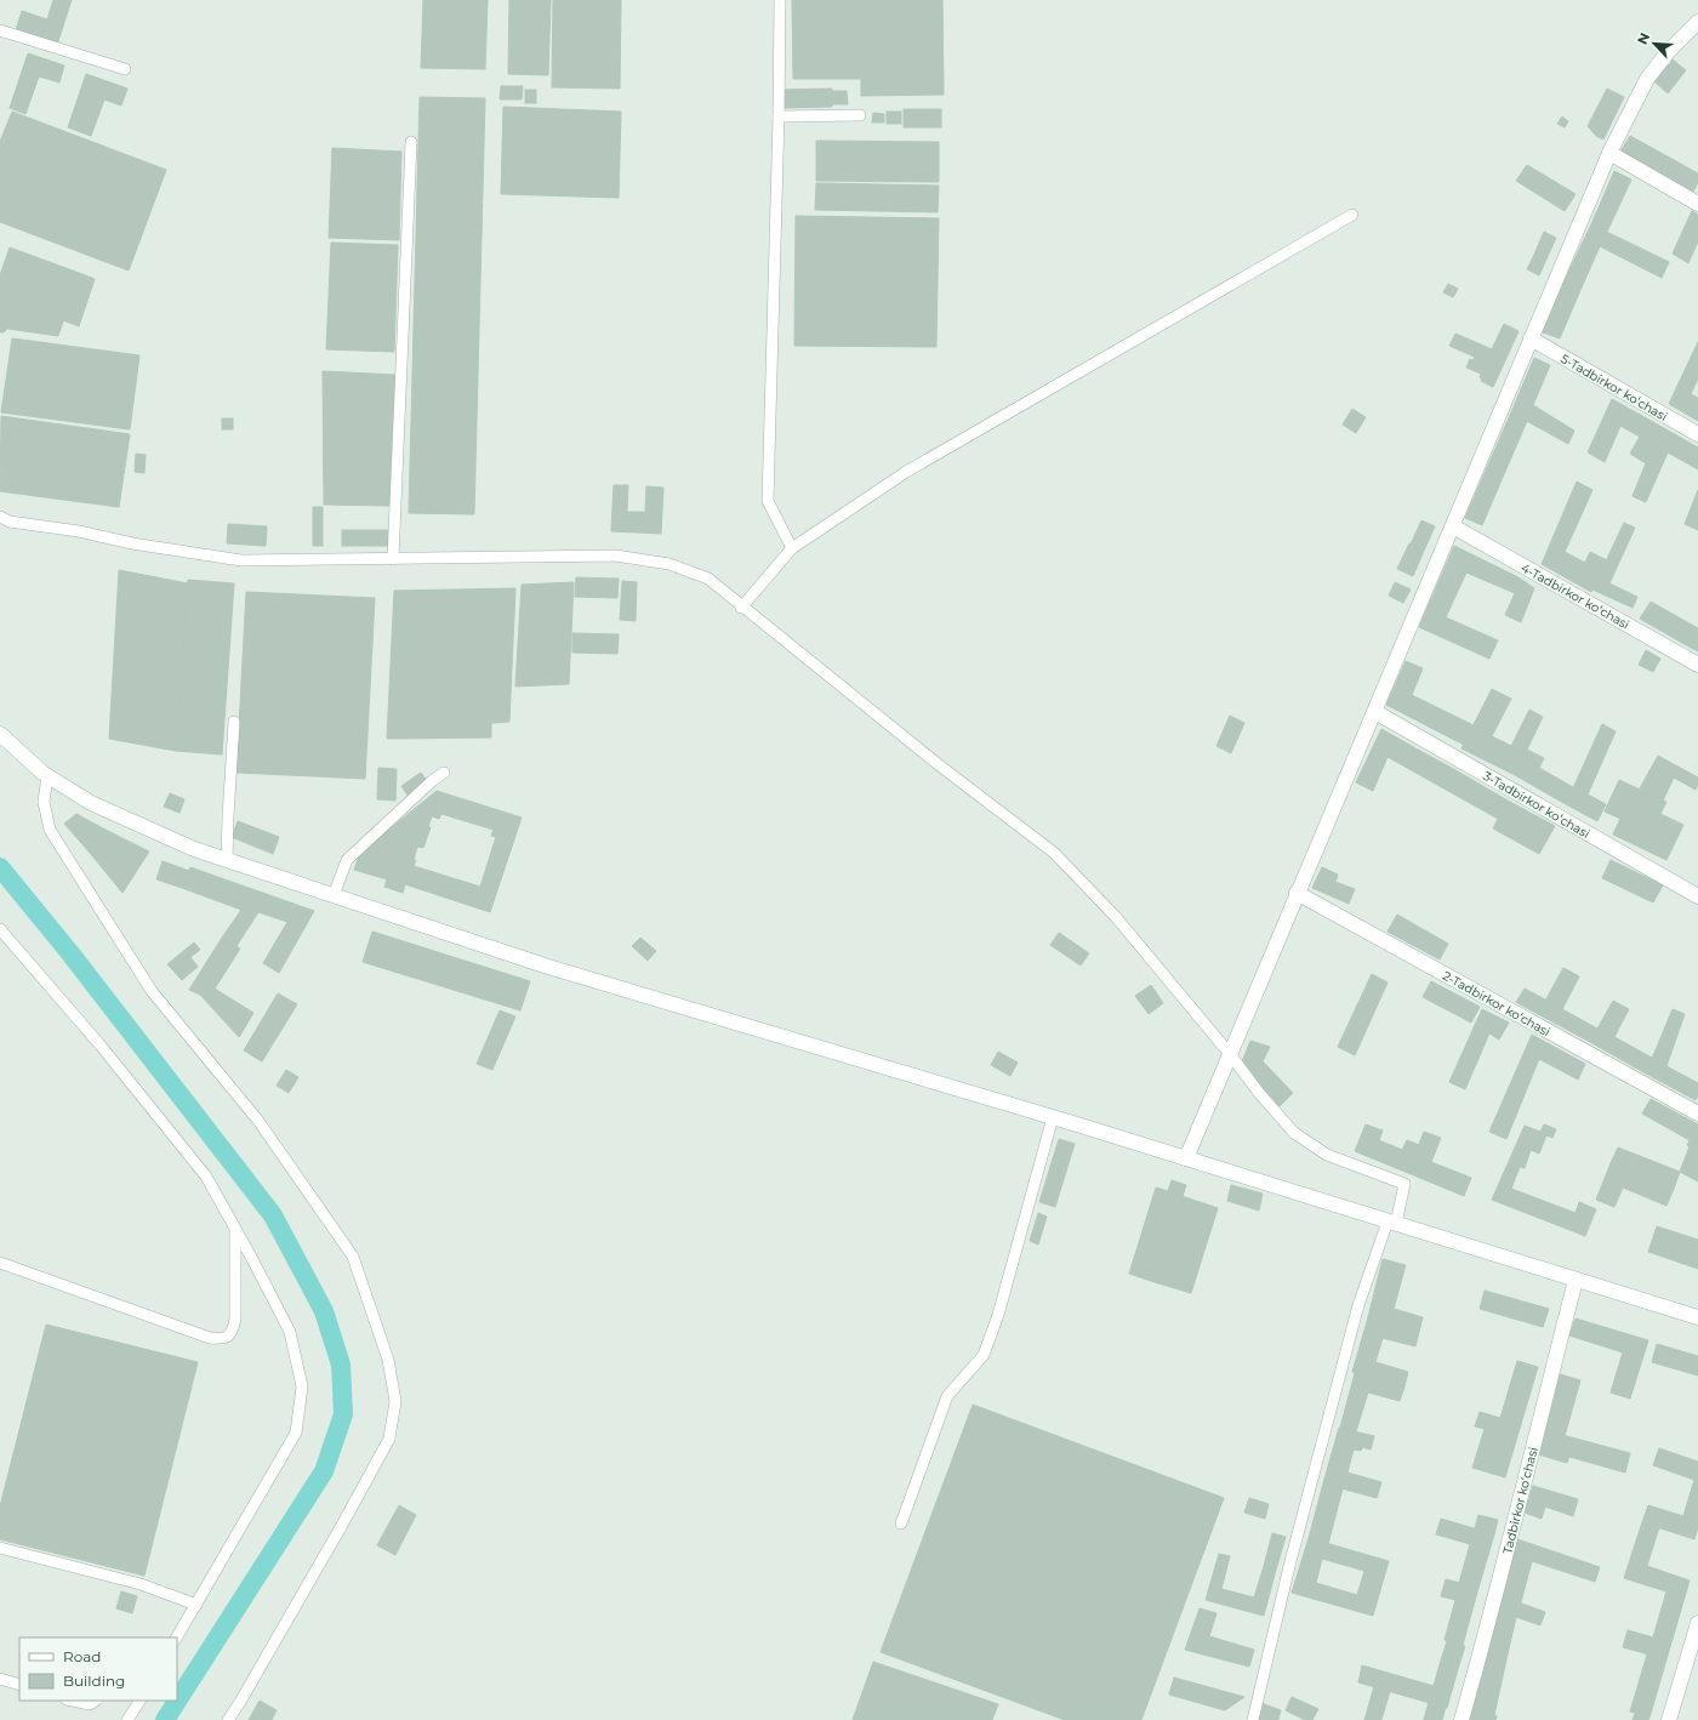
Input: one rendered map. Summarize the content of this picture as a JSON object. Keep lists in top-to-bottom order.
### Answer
{
  "streets": {
    "street": [
      "5-Tadbirkor koʻchasi",
      "4-Tadbirkor koʻchasi",
      "3-Tadbirkor koʻchasi",
      "2-Tadbirkor koʻchasi",
      "Tadbirkor koʻchasi"
    ]
  },
  "legend": ["Road", "Building"],
  "north": "top left"
}
